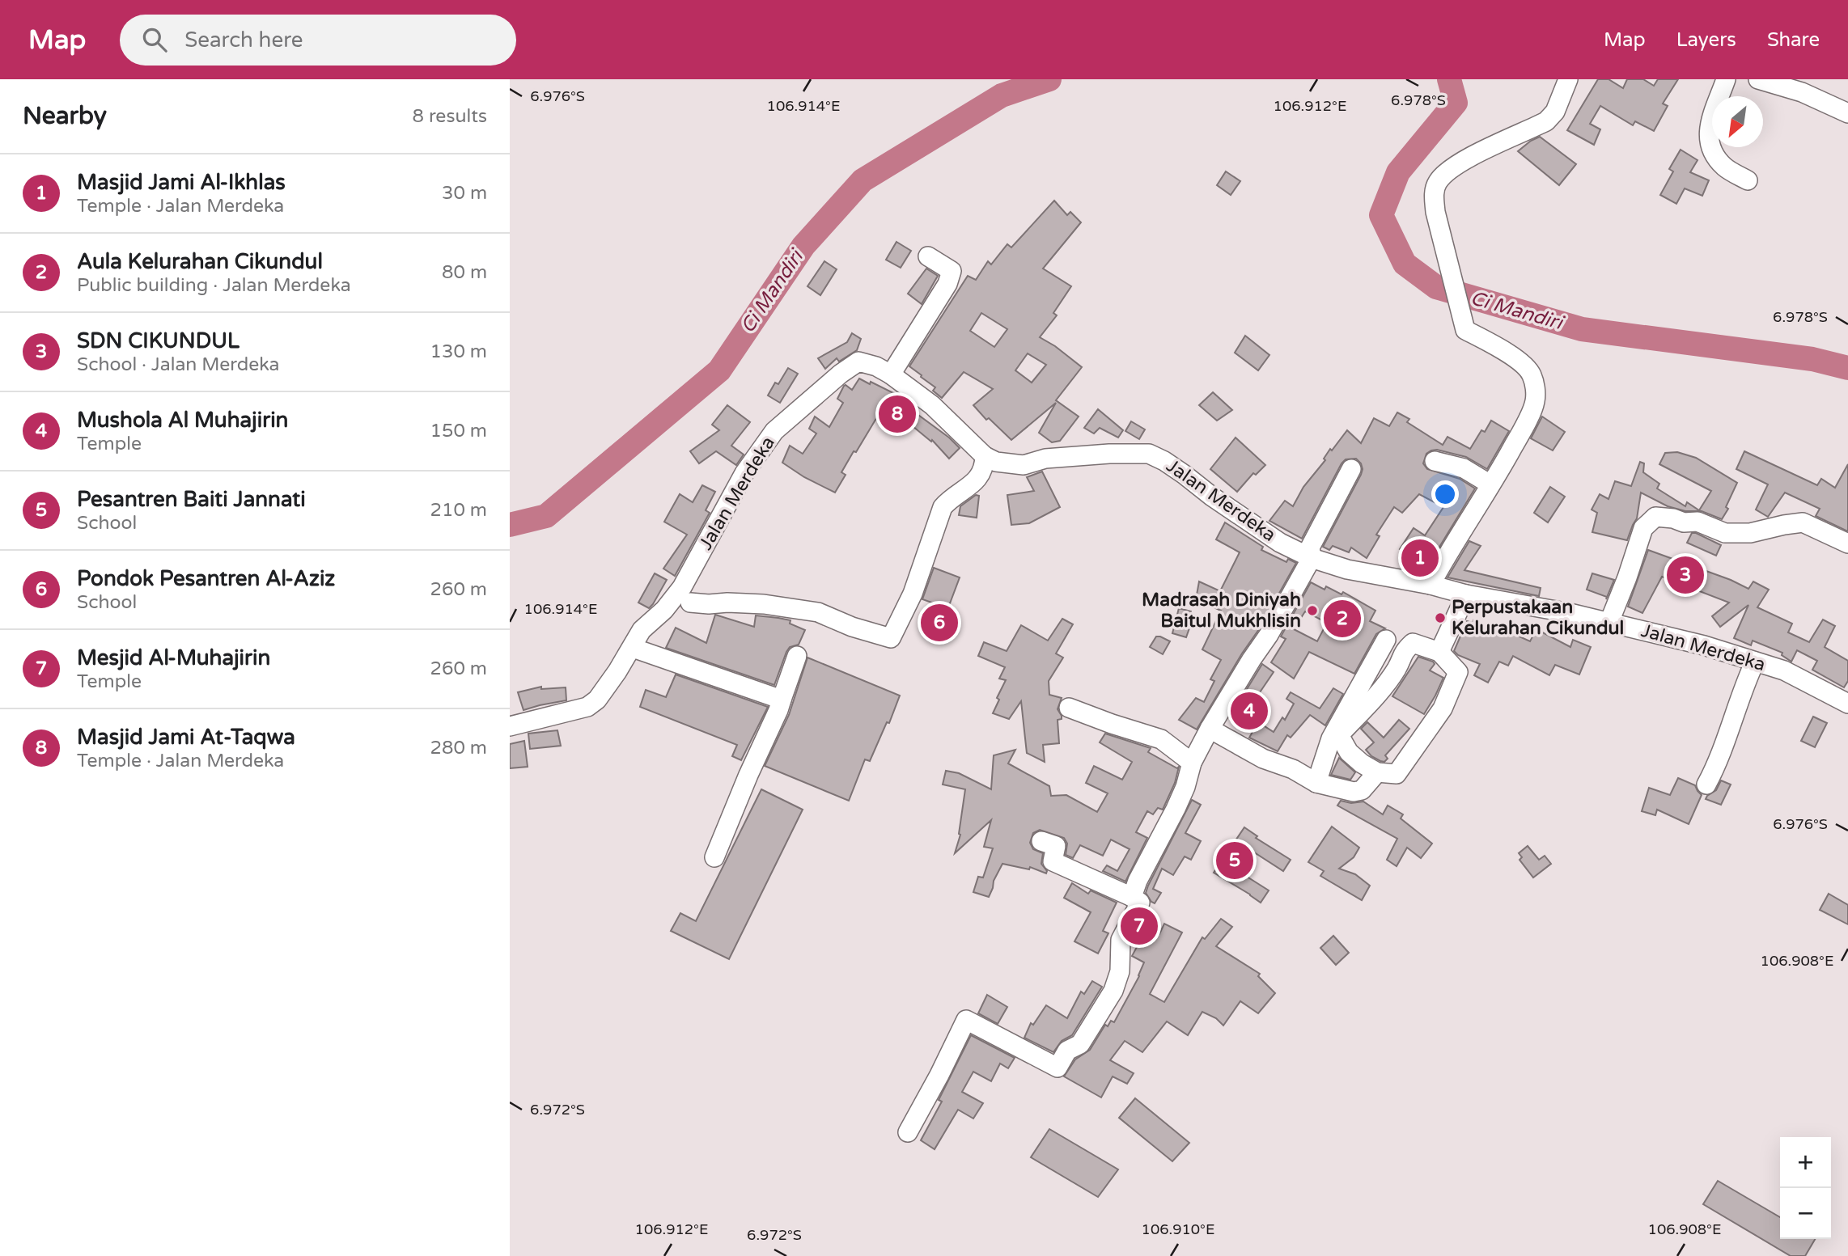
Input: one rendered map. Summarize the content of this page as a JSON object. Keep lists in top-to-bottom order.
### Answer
{
  "streets": {
    "street": ["Jalan Merdeka"]
  },
  "water": ["Ci Mandiri"],
  "places": ["Madrasah Diniyah Baitul Mukhlisin", "Perpustakaan Kelurahan Cikundul"],
  "north": "bottom left",
  "page": {
    "header": "Map",
    "search": "Search here",
    "nav": ["Map", "Layers", "Share"],
    "heading": ["Nearby", "8 results"],
    "list": [
      {
        "mark": "1",
        "name": "Masjid Jami Al-Ikhlas",
        "note": "Temple · Jalan Merdeka",
        "value": "30 m"
      },
      {
        "mark": "2",
        "name": "Aula Kelurahan Cikundul",
        "note": "Public building · Jalan Merdeka",
        "value": "80 m"
      },
      {
        "mark": "3",
        "name": "SDN CIKUNDUL",
        "note": "School · Jalan Merdeka",
        "value": "130 m"
      },
      {
        "mark": "4",
        "name": "Mushola Al Muhajirin",
        "note": "Temple",
        "value": "150 m"
      },
      {
        "mark": "5",
        "name": "Pesantren Baiti Jannati",
        "note": "School",
        "value": "210 m"
      },
      {
        "mark": "6",
        "name": "Pondok Pesantren Al-Aziz",
        "note": "School",
        "value": "260 m"
      },
      {
        "mark": "7",
        "name": "Mesjid Al-Muhajirin",
        "note": "Temple",
        "value": "260 m"
      },
      {
        "mark": "8",
        "name": "Masjid Jami At-Taqwa",
        "note": "Temple · Jalan Merdeka",
        "value": "280 m"
      }
    ],
    "pins": [
      "8",
      "1",
      "3",
      "2",
      "6",
      "4",
      "5",
      "7"
    ],
    "map_buttons": ["+", "−"]
  },
  "coordinates": [
    "6.976°S",
    "6.978°S",
    "106.914°E",
    "106.912°E",
    "106.908°E",
    "6.972°S",
    "106.910°E"
  ]
}
